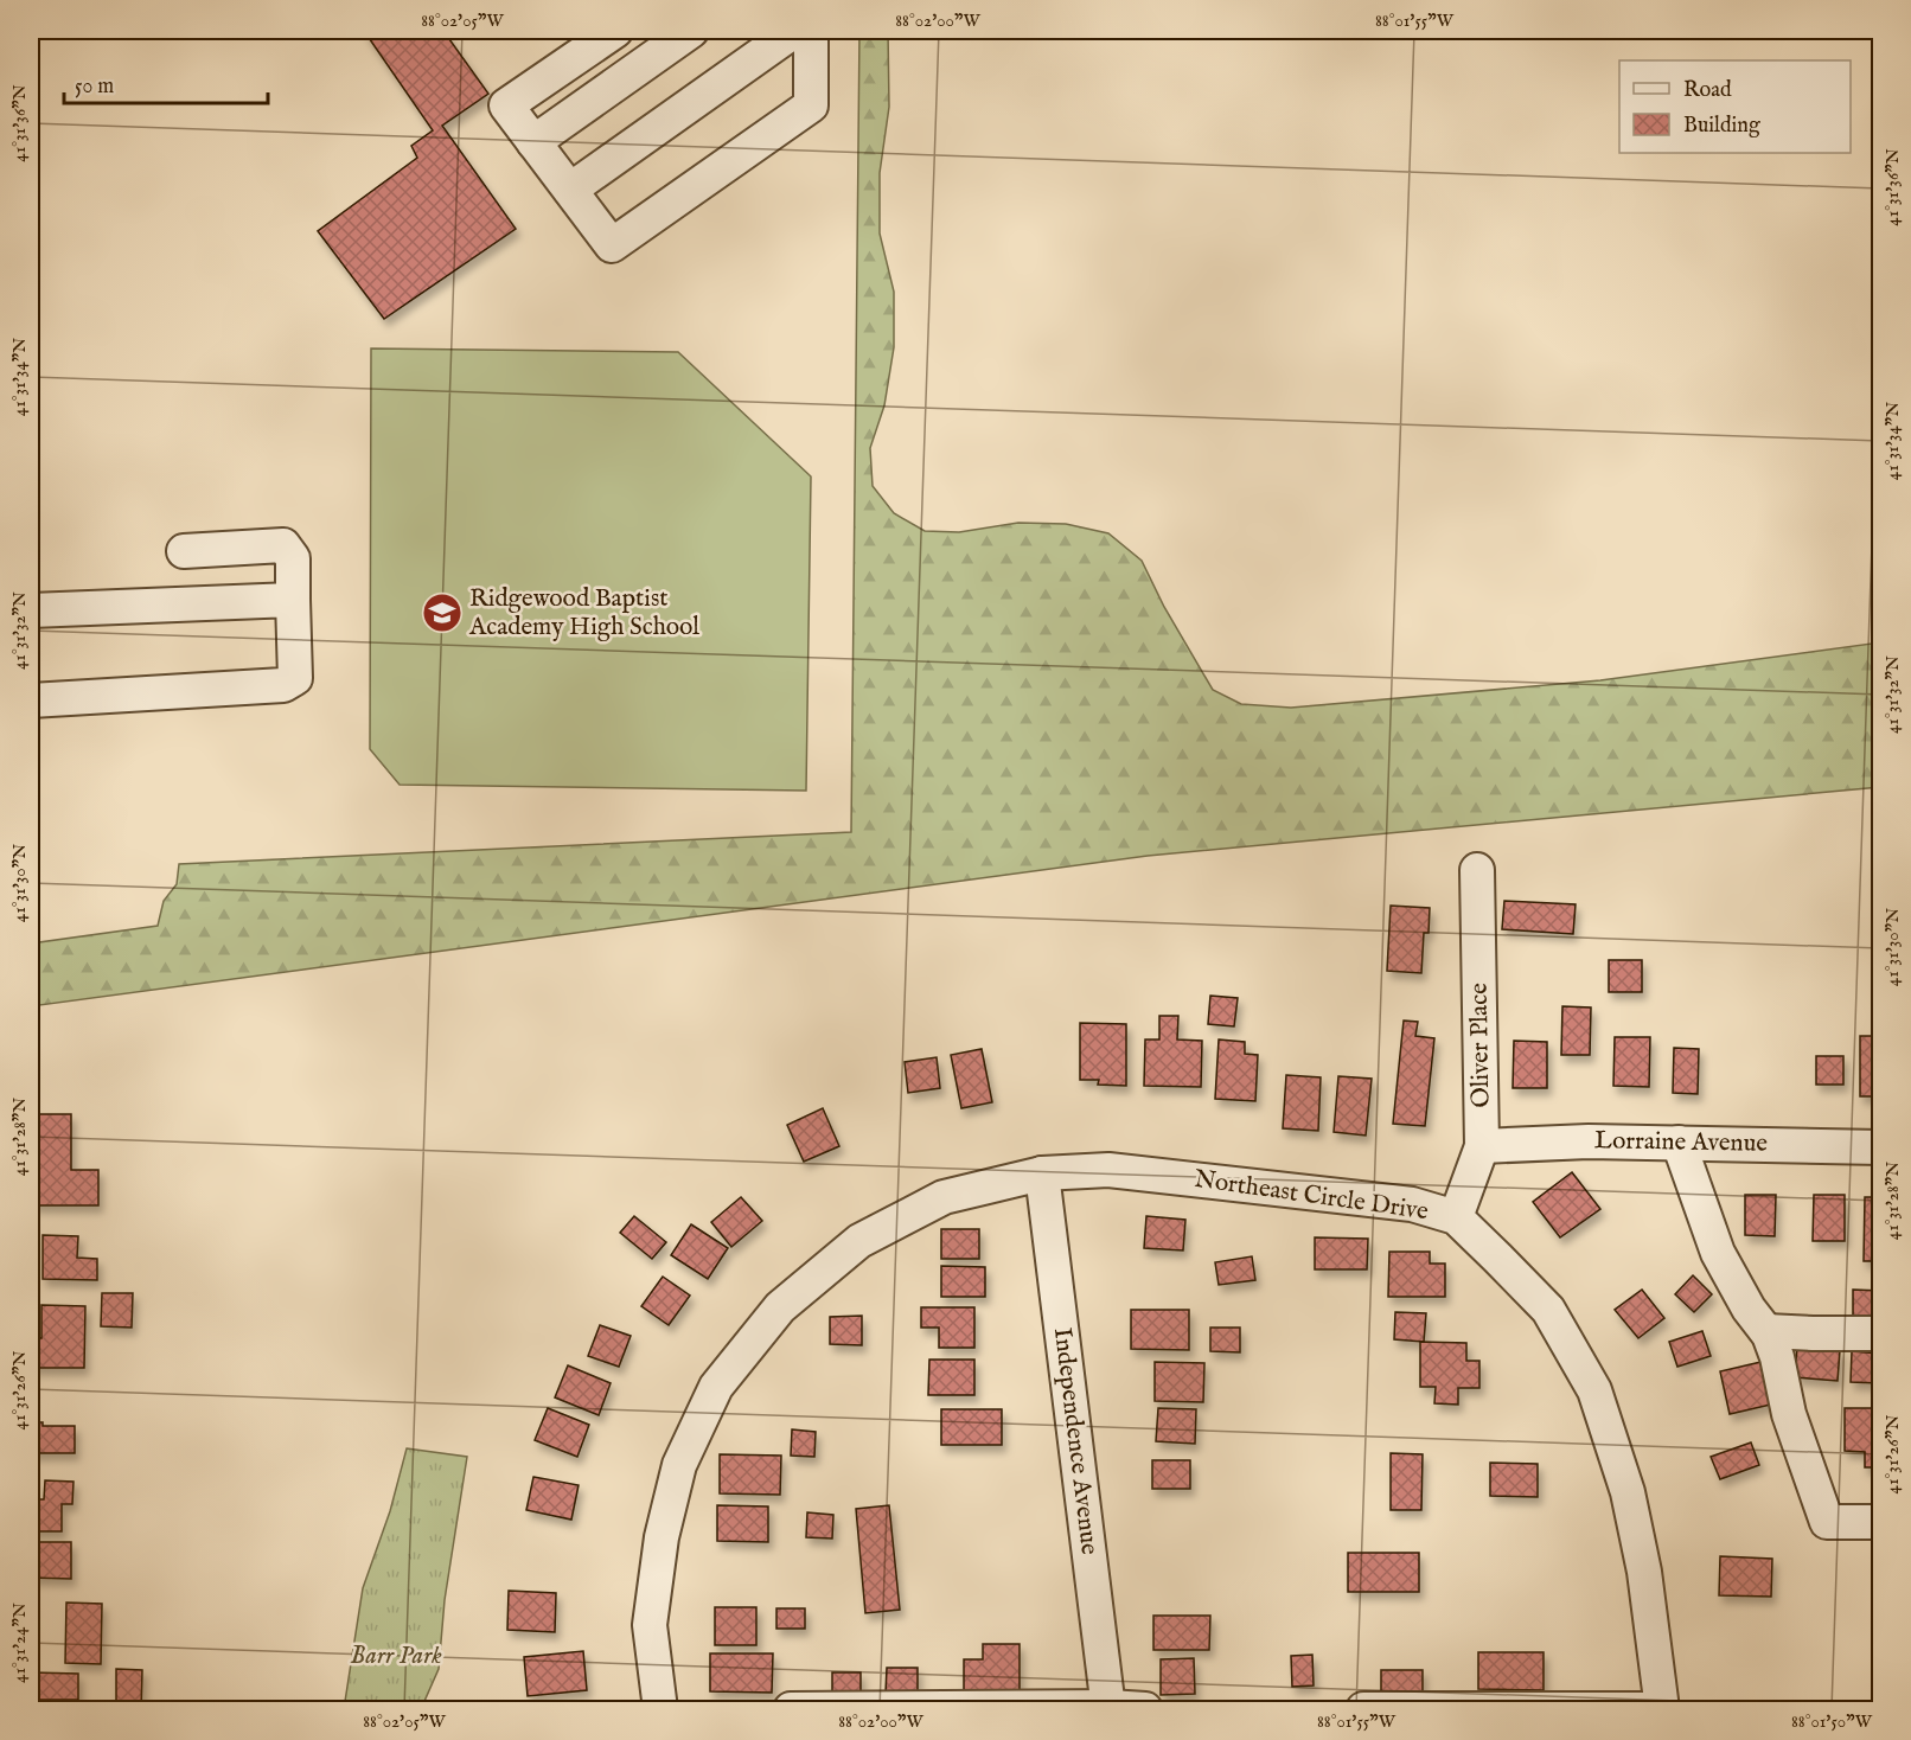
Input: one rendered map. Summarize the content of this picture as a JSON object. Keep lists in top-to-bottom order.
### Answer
{
  "streets": {
    "street": [
      "Oliver Place",
      "Lorraine Avenue",
      "Northeast Circle Drive",
      "Independence Avenue"
    ]
  },
  "crossings": [
    ["Oliver Place", "Lorraine Avenue"],
    ["Oliver Place", "Northeast Circle Drive"],
    ["Northeast Circle Drive", "Independence Avenue"]
  ],
  "parks": ["Barr Park"],
  "places": {
    "school or university": ["Ridgewood Baptist Academy High School"]
  },
  "legend": ["Road", "Building"],
  "scale_bar": "50 m",
  "coordinates": [
    "88°02'05\"W",
    "88°02'00\"W",
    "88°01'55\"W",
    "41°31'36\"N",
    "41°31'34\"N",
    "41°31'32\"N",
    "41°31'30\"N",
    "41°31'28\"N",
    "41°31'26\"N",
    "41°31'24\"N",
    "88°01'50\"W"
  ]
}
